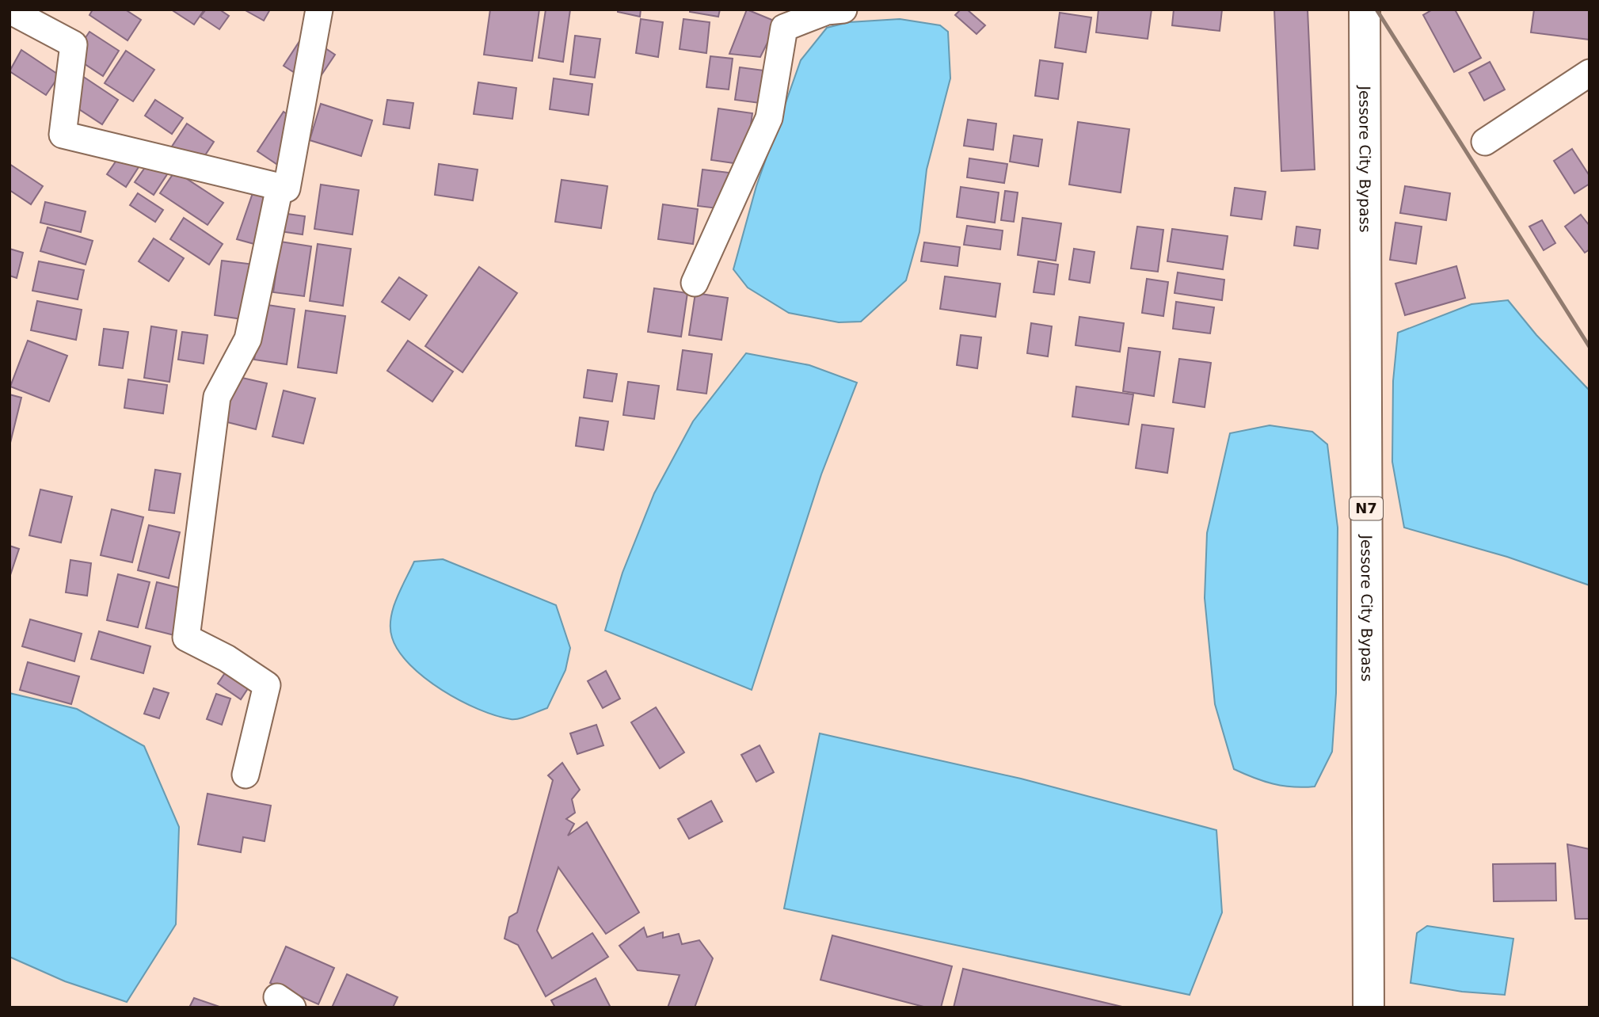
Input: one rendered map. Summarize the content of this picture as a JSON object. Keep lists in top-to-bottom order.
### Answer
{
  "streets": {
    "highway": ["Jessore City Bypass", "N7"]
  }
}
